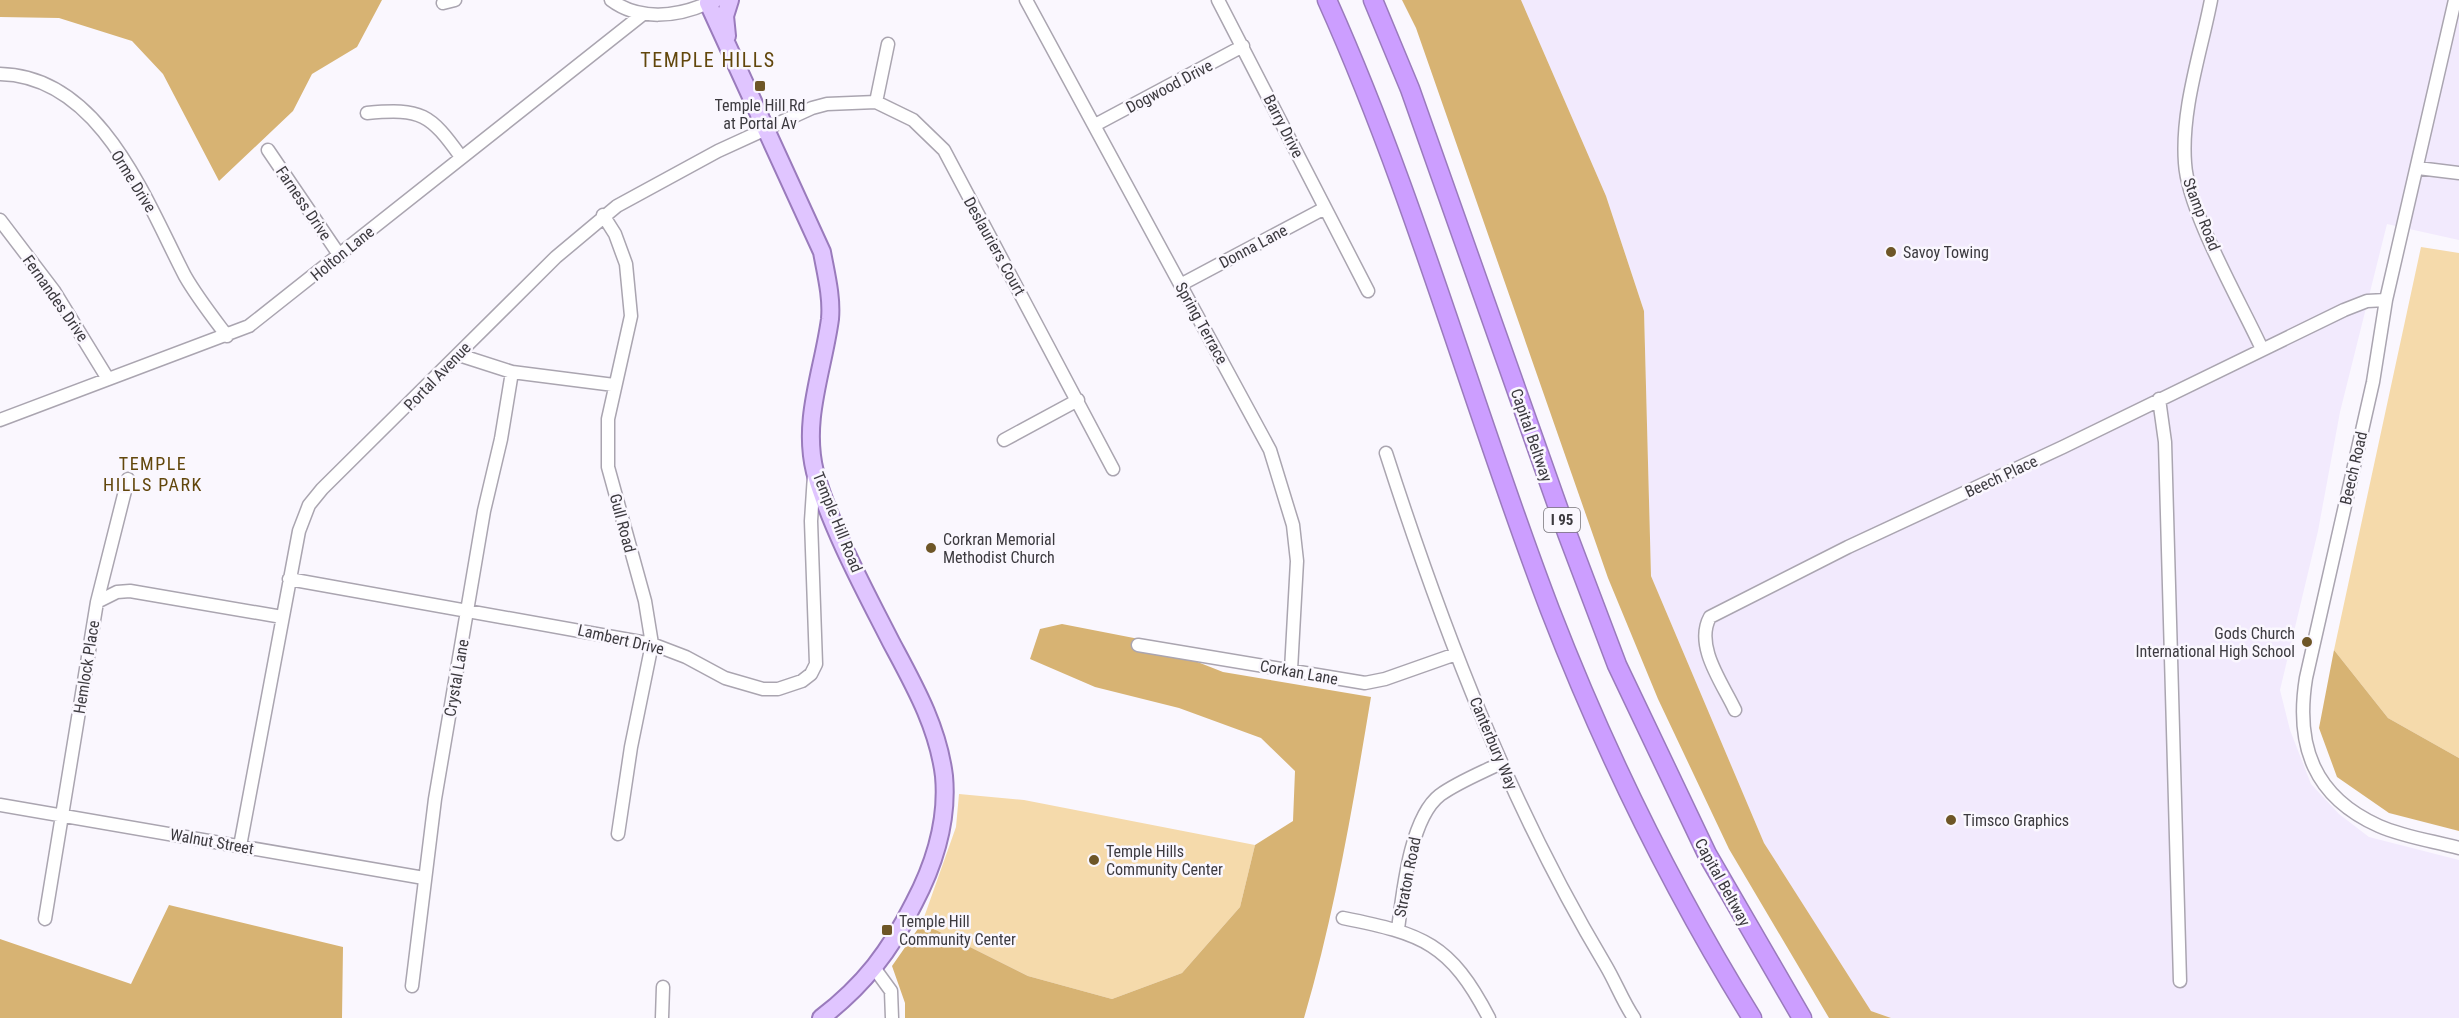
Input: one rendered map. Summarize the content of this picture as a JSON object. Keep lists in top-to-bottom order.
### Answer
{
  "streets": {
    "highway": ["Capital Beltway", "I 95"],
    "main road": ["Temple Hill Road"],
    "street": [
      "Dogwood Drive",
      "Barry Drive",
      "Orme Drive",
      "Farness Drive",
      "Stamp Road",
      "Deslauriers Court",
      "Donna Lane",
      "Holton Lane",
      "Fernandes Drive",
      "Spring Terrace",
      "Portal Avenue",
      "Beech Road",
      "Beech Place",
      "Gull Road",
      "Lambert Drive",
      "Hemlock Place",
      "Corkan Lane",
      "Crystal Lane",
      "Canterbury Way",
      "Walnut Street",
      "Straton Road"
    ]
  },
  "crossings": [
    ["Dogwood Drive", "Barry Drive"],
    ["Dogwood Drive", "Spring Terrace"],
    ["Barry Drive", "Donna Lane"],
    ["Orme Drive", "Holton Lane"],
    ["Farness Drive", "Holton Lane"],
    ["Stamp Road", "Beech Place"],
    ["Deslauriers Court", "Portal Avenue"],
    ["Donna Lane", "Spring Terrace"],
    ["Holton Lane", "Fernandes Drive"],
    ["Spring Terrace", "Corkan Lane"],
    ["Portal Avenue", "Temple Hill Road"],
    ["Portal Avenue", "Gull Road"],
    ["Portal Avenue", "Lambert Drive"],
    ["Portal Avenue", "Walnut Street"],
    ["Beech Road", "Beech Place"],
    ["Temple Hill Road", "Lambert Drive"],
    ["Gull Road", "Lambert Drive"],
    ["Lambert Drive", "Crystal Lane"],
    ["Hemlock Place", "Walnut Street"],
    ["Corkan Lane", "Canterbury Way"],
    ["Crystal Lane", "Walnut Street"],
    ["Canterbury Way", "Straton Road"]
  ],
  "districts": ["TEMPLE HILLS", "TEMPLE HILLS PARK"],
  "places": {
    "transit": ["Temple Hill Rd at Portal Av", "Temple Hill Community Center"],
    "other": [
      "Savoy Towing",
      "Corkran Memorial Methodist Church",
      "Gods Church International High School",
      "Timsco Graphics",
      "Temple Hills Community Center"
    ]
  }
}
